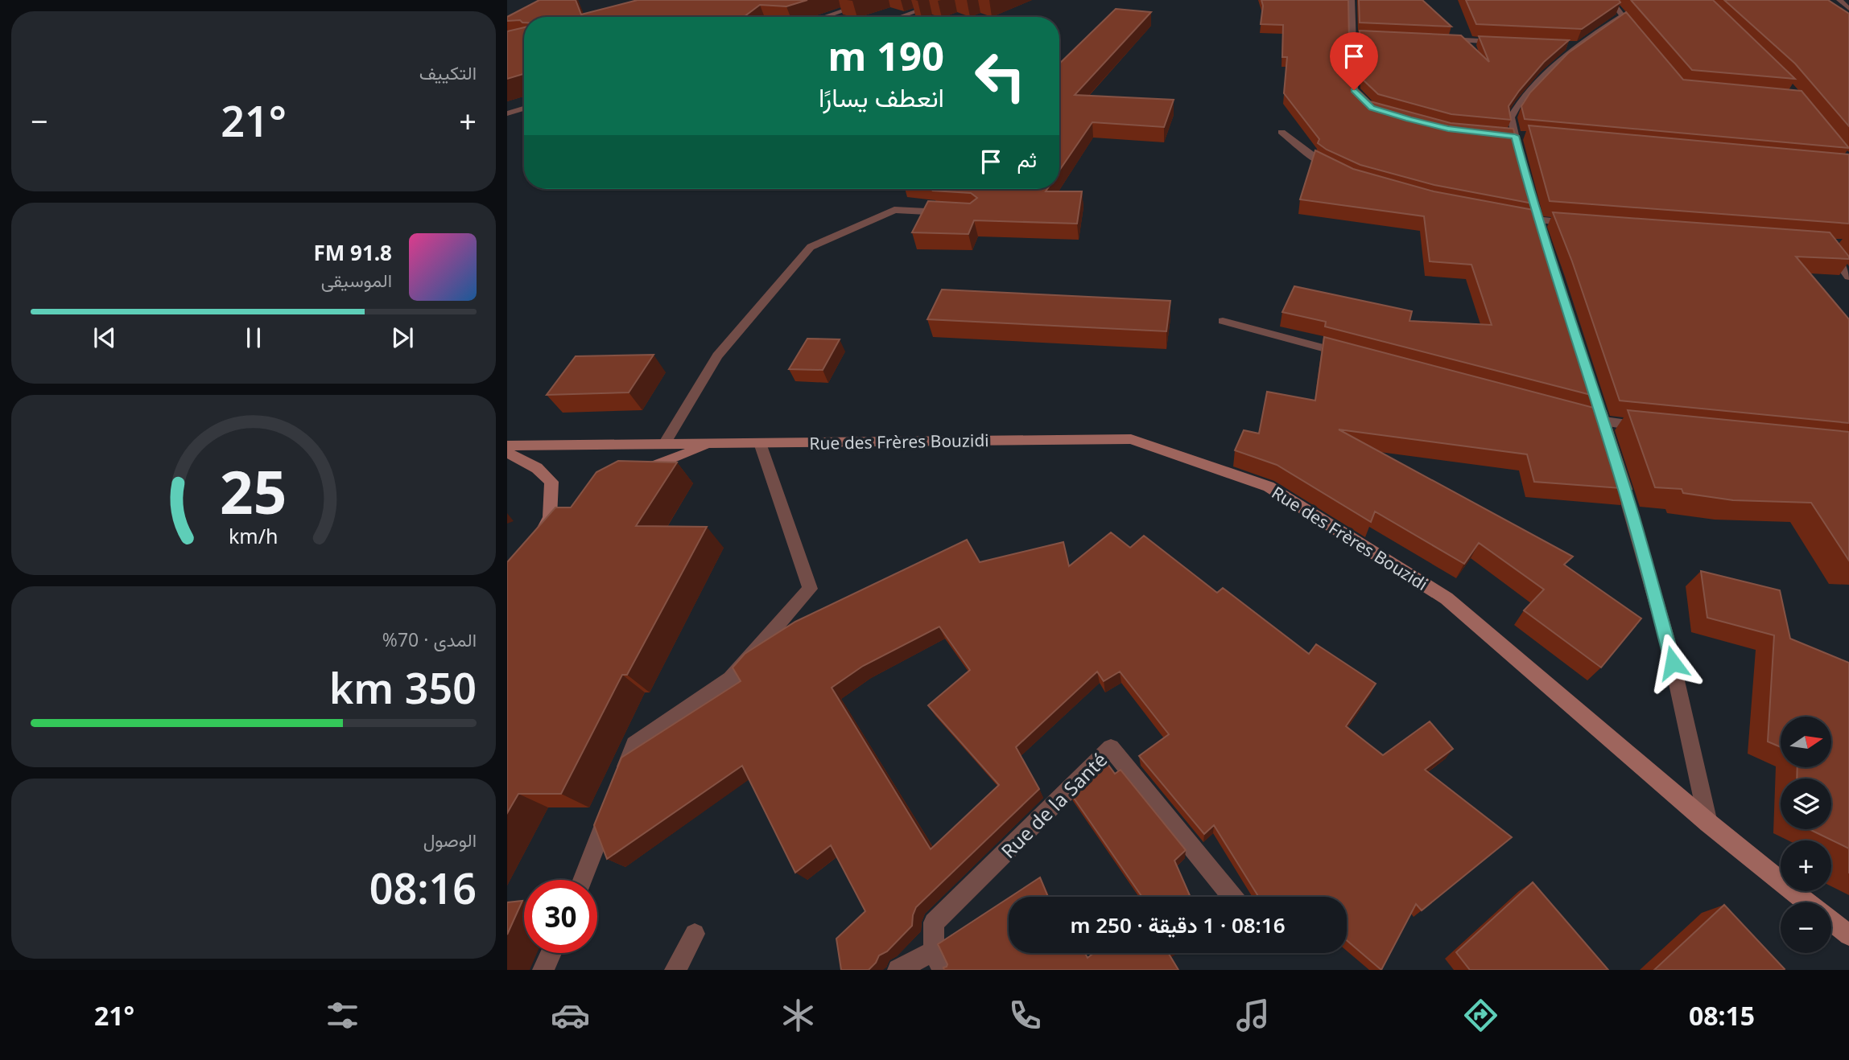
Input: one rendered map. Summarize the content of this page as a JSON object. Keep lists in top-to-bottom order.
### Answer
{
  "streets": {
    "main road": ["Rue des Frères Bouzidi"],
    "street": ["Rue de la Santé"]
  },
  "north": "right",
  "page": {
    "tile": [
      "التكييف",
      ["المدى · 70%", "350 km"],
      ["الوصول", "08:16"]
    ],
    "turn": ["190 m", "انعطف يسارًا"],
    "heat": ["−", "21°", "+"],
    "then": "ثم",
    "song": ["91.8 FM", "الموسيقى"],
    "map_buttons": ["+", "−"],
    "limit": "30",
    "trip": "08:16 · 1 دقيقة · 250 m",
    "tabs": ["08:15", "21°"],
    "gauge": ["25", "km/h"]
  }
}
